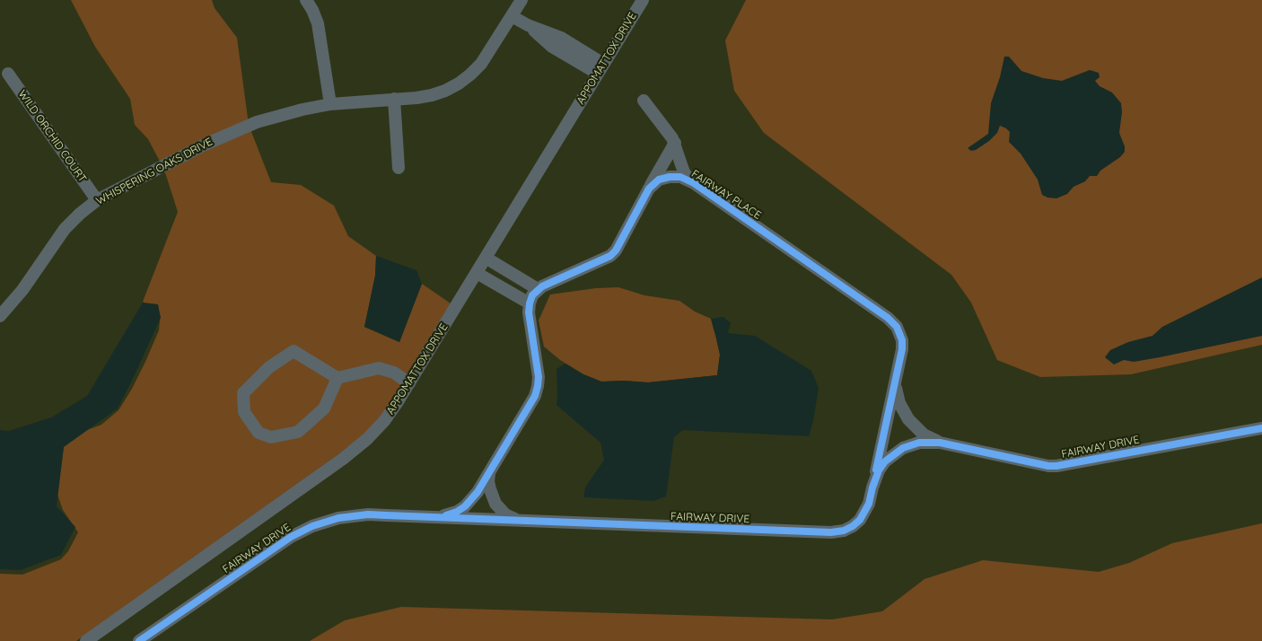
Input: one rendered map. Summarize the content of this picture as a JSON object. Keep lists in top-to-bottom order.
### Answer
{
  "streets": {
    "street": [
      "APPOMATTOX DRIVE",
      "WILD ORCHID COURT",
      "WHISPERING OAKS DRIVE",
      "FAIRWAY PLACE",
      "FAIRWAY DRIVE"
    ]
  },
  "crossings": [
    ["WILD ORCHID COURT", "WHISPERING OAKS DRIVE"],
    ["FAIRWAY PLACE", "FAIRWAY DRIVE"]
  ]
}
